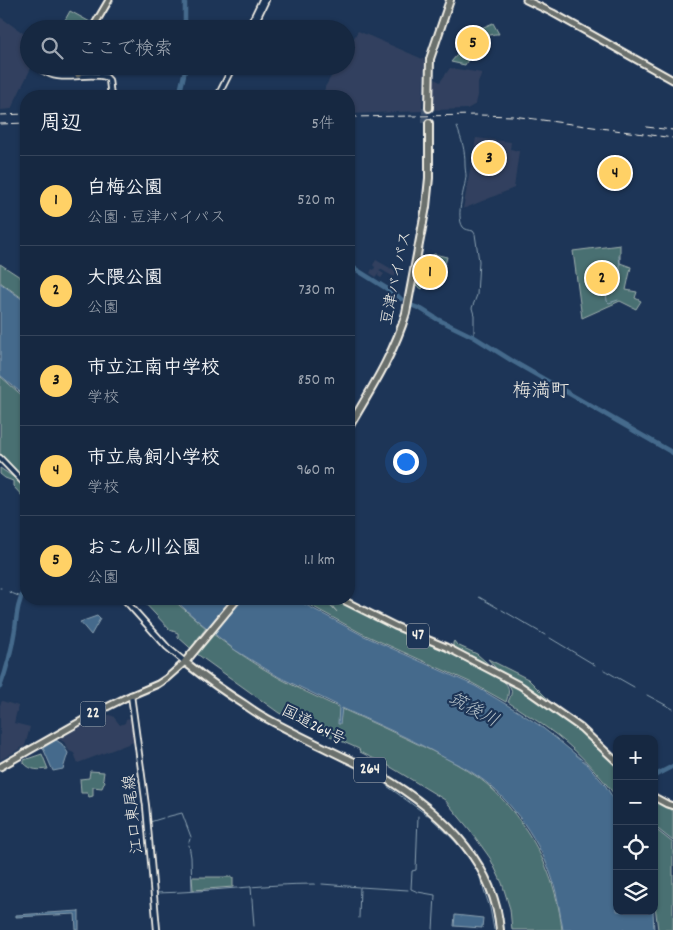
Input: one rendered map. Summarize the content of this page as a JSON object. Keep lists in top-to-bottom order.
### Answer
{
  "streets": {
    "highway": ["豆津バイパス", "国道264号", "264"],
    "main road": ["47", "22", "江口東尾線"]
  },
  "crossings": [
    ["22", "国道264号"],
    ["22", "江口東尾線"]
  ],
  "districts": ["梅満町"],
  "water": ["筑後川"],
  "page": {
    "search": "ここで検索",
    "pins": [
      "5",
      "3",
      "4",
      "1",
      "2"
    ],
    "heading": ["周辺", "5件"],
    "list": [
      {
        "mark": "1",
        "name": "白梅公園",
        "note": "公園 · 豆津バイパス",
        "value": "520 m"
      },
      {
        "mark": "2",
        "name": "大隈公園",
        "note": "公園",
        "value": "730 m"
      },
      {
        "mark": "3",
        "name": "市立江南中学校",
        "note": "学校",
        "value": "850 m"
      },
      {
        "mark": "4",
        "name": "市立鳥飼小学校",
        "note": "学校",
        "value": "960 m"
      },
      {
        "mark": "5",
        "name": "おこん川公園",
        "note": "公園",
        "value": "1.1 km"
      }
    ],
    "map_buttons": ["+", "−"]
  }
}
